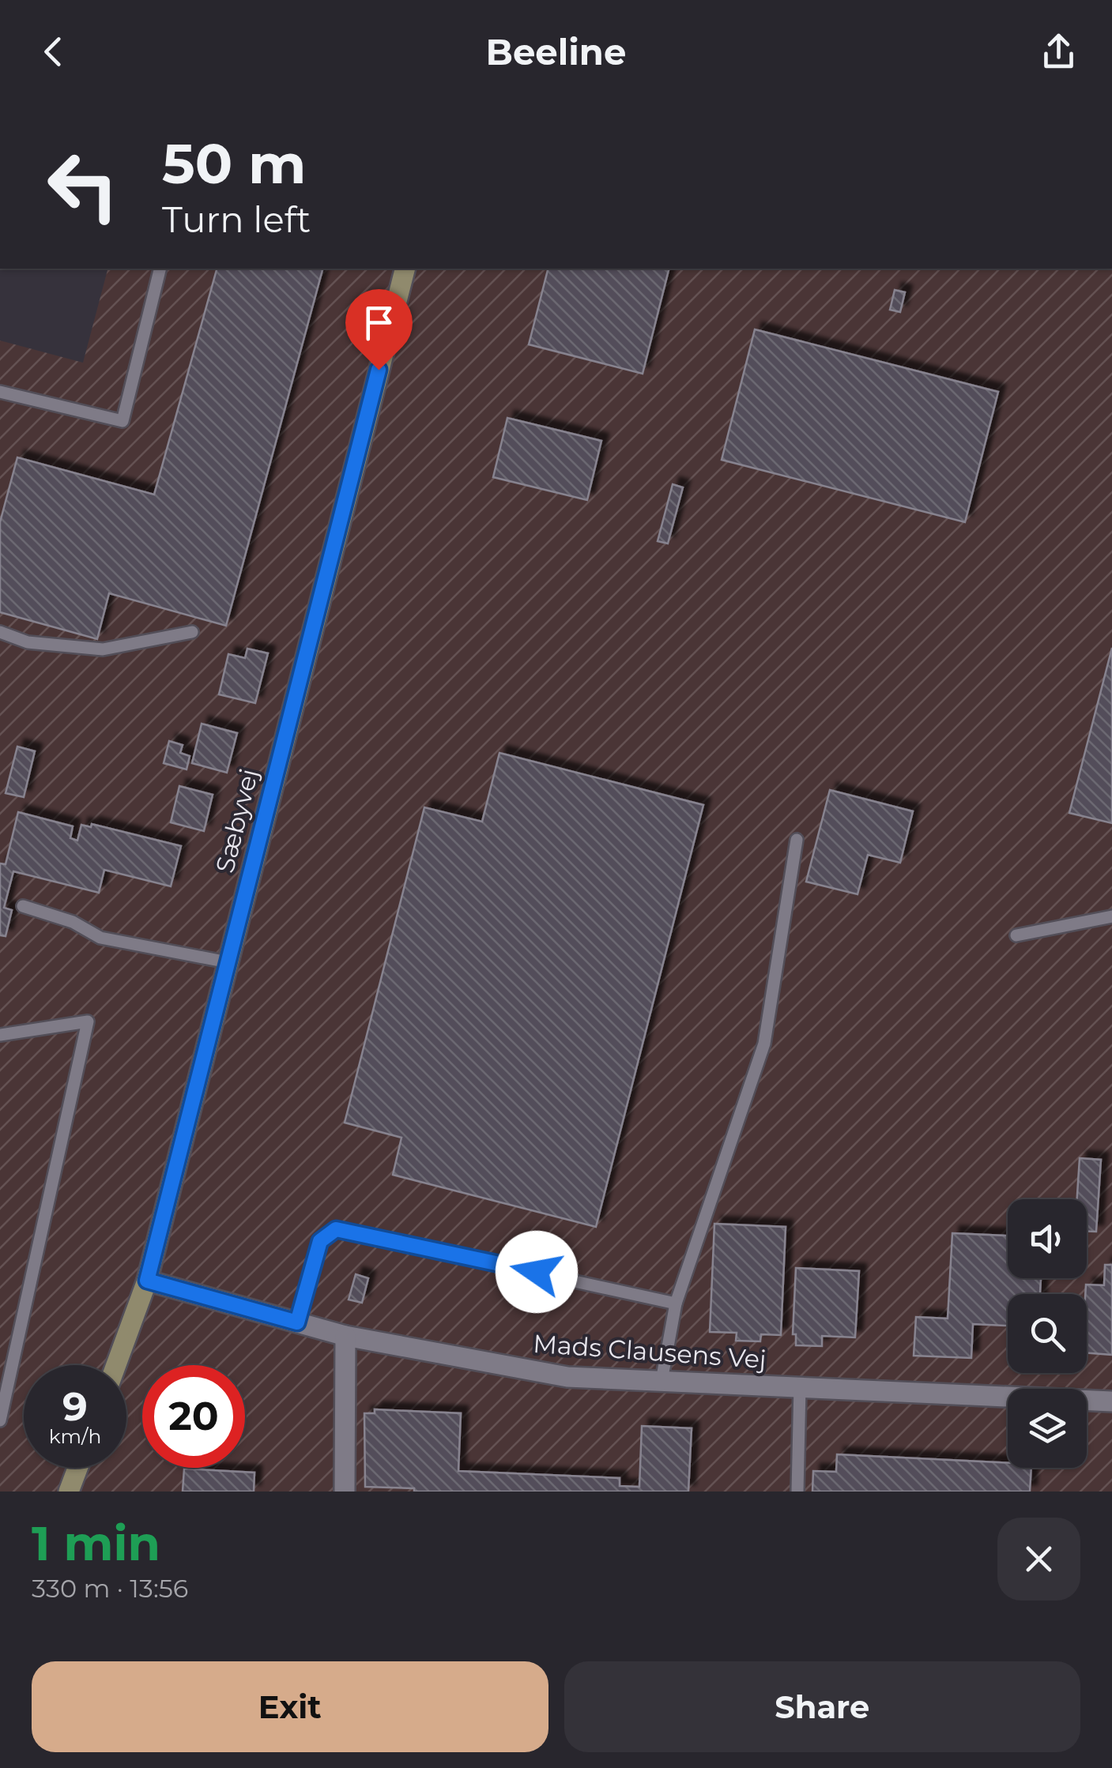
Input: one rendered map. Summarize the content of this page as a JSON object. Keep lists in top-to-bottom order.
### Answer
{
  "streets": {
    "street": ["Sæbyvej", "Mads Clausens Vej"]
  },
  "crossings": [
    ["Sæbyvej", "Mads Clausens Vej"]
  ],
  "page": {
    "header": "Beeline",
    "turn": ["50 m", "Turn left"],
    "speed": "9 km/h",
    "limit": "20",
    "heading": ["1 min", "330 m · 13:56"],
    "buttons": ["Exit", "Share"]
  }
}
